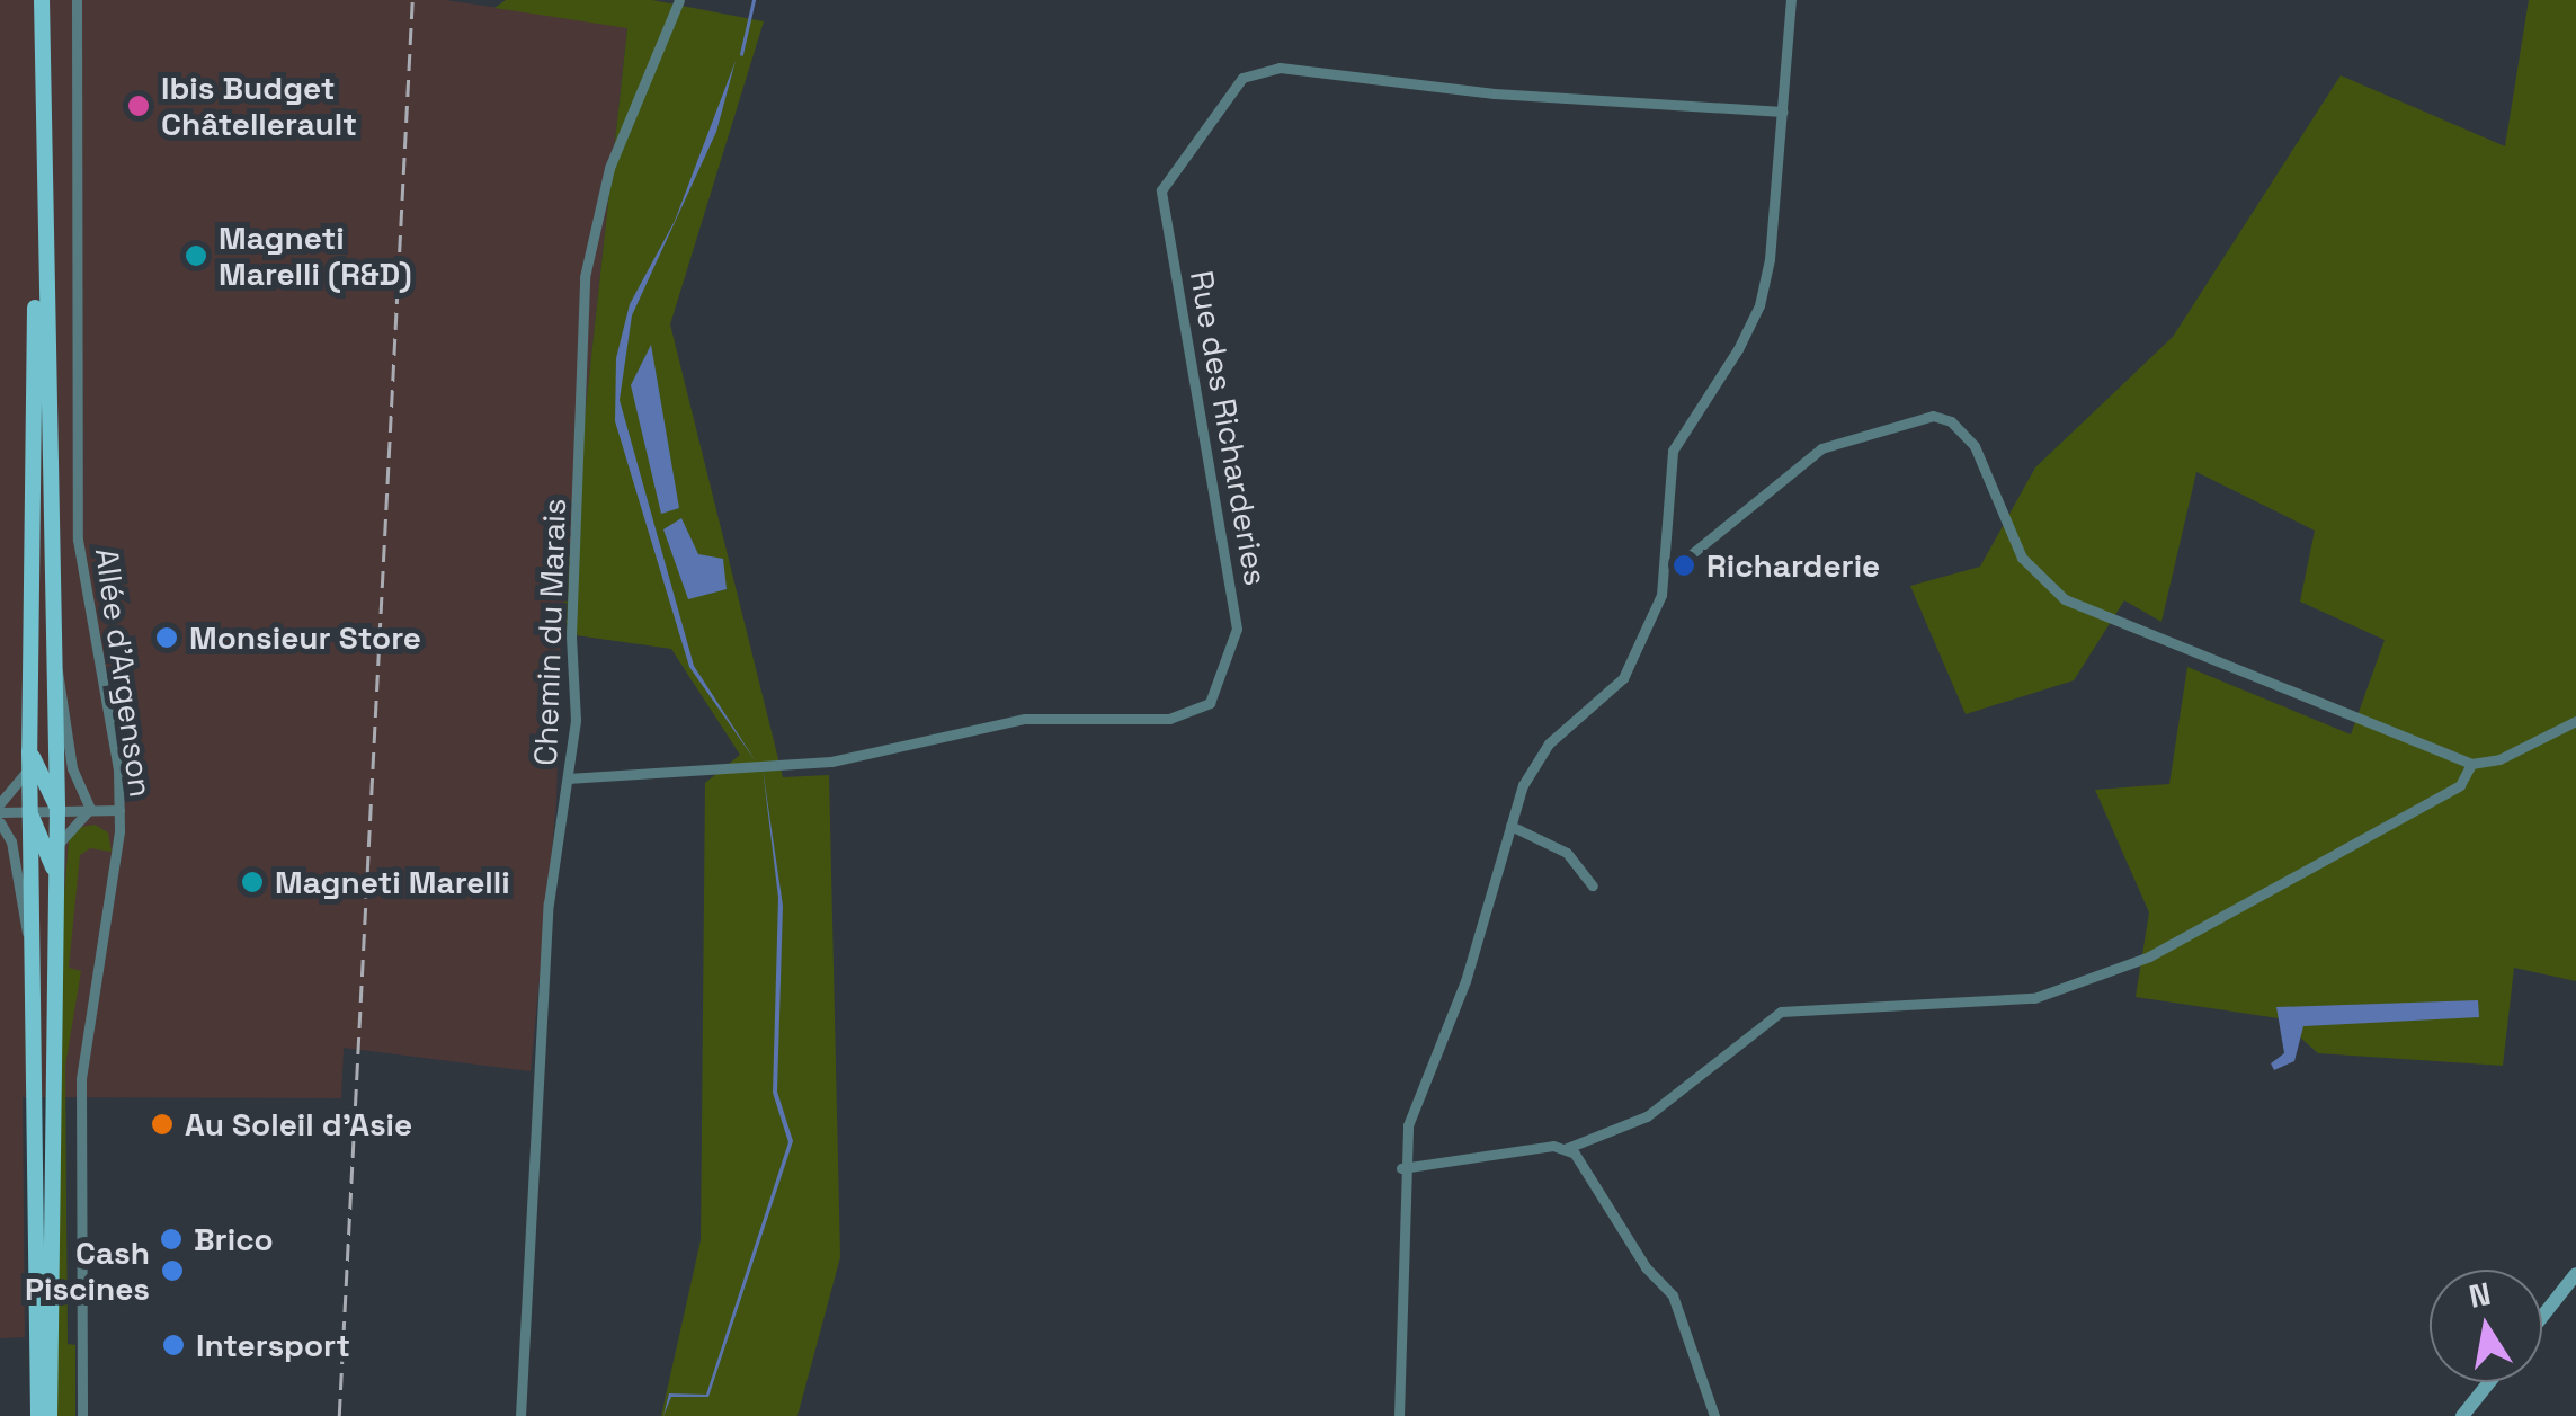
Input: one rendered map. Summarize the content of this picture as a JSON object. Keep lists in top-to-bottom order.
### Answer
{
  "streets": {
    "street": ["Rue des Richarderies", "Chemin du Marais", "Allée d’Argenson"]
  },
  "crossings": [
    ["Rue des Richarderies", "Chemin du Marais"]
  ],
  "places": [
    "Ibis Budget Châtellerault",
    "Magneti Marelli (R&D)",
    "Richarderie",
    "Monsieur Store",
    "Magneti Marelli",
    "Au Soleil d'Asie",
    "Brico",
    "Cash Piscines",
    "Intersport"
  ],
  "north": "top"
}
